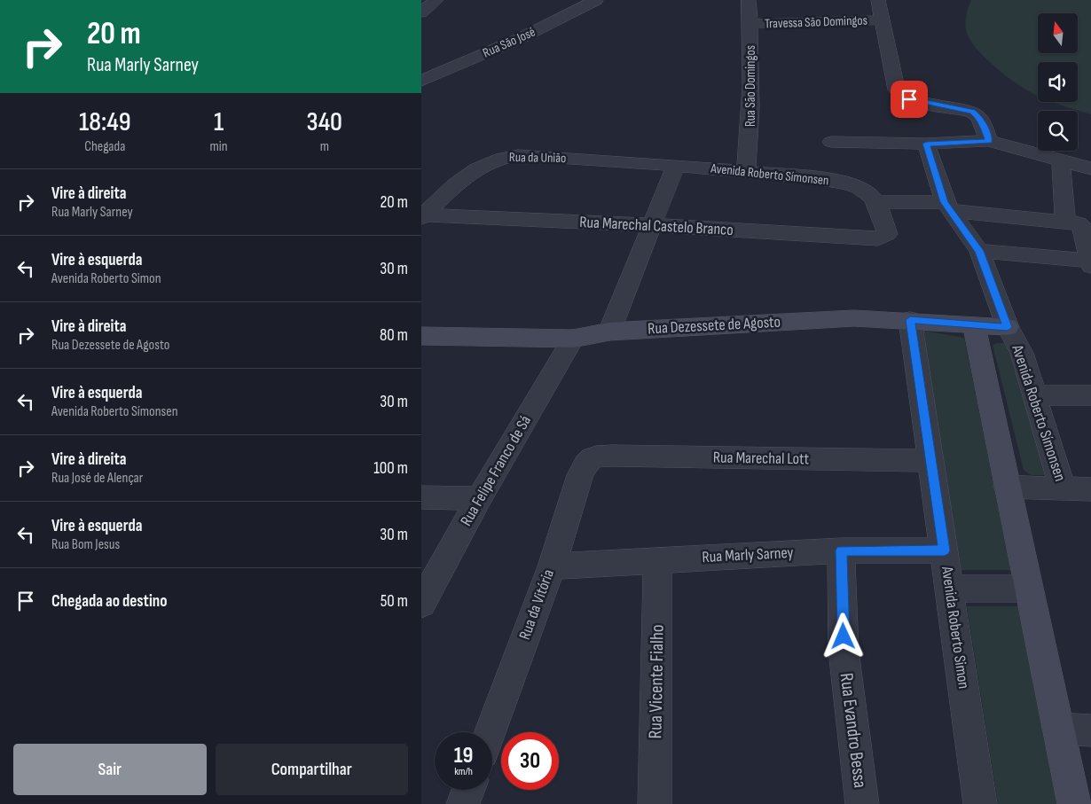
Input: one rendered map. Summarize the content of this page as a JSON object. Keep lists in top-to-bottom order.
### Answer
{
  "streets": {
    "street": [
      "Travessa São Domingos",
      "Rua São José",
      "Rua São Domingos",
      "Rua da União",
      "Avenida Roberto Símonsen",
      "Rua Marechal Castelo Branco",
      "Rua Dezessete de Agosto",
      "Rua Marechal Lott",
      "Rua Felipe Franco de Sá",
      "Rua Marly Sarney",
      "Rua da Vitória",
      "Avenida Roberto Simon",
      "Rua Vicente Fialho",
      "Rua Evandro Bessa"
    ]
  },
  "crossings": [
    ["Travessa São Domingos", "Rua São Domingos"],
    ["Rua São Domingos", "Avenida Roberto Símonsen"],
    ["Rua da União", "Avenida Roberto Símonsen"],
    ["Rua da União", "Rua Marechal Castelo Branco"],
    ["Avenida Roberto Símonsen", "Rua Marechal Castelo Branco"],
    ["Avenida Roberto Símonsen", "Rua Dezessete de Agosto"],
    ["Rua Dezessete de Agosto", "Rua Felipe Franco de Sá"],
    ["Rua Dezessete de Agosto", "Avenida Roberto Simon"],
    ["Rua Marechal Lott", "Rua da Vitória"],
    ["Rua Marechal Lott", "Avenida Roberto Simon"],
    ["Rua Marly Sarney", "Rua da Vitória"],
    ["Rua Marly Sarney", "Avenida Roberto Simon"],
    ["Rua Marly Sarney", "Rua Vicente Fialho"],
    ["Rua Marly Sarney", "Rua Evandro Bessa"]
  ],
  "north": "top",
  "page": {
    "turn": ["20 m", "Rua Marly Sarney"],
    "eta": [
      "18:49",
      "Chegada",
      "1",
      "min",
      "340",
      "m"
    ],
    "list": [
      {
        "name": "Vire à direita",
        "note": "Rua Marly Sarney",
        "value": "20 m"
      },
      {
        "name": "Vire à esquerda",
        "note": "Avenida Roberto Simon",
        "value": "30 m"
      },
      {
        "name": "Vire à direita",
        "note": "Rua Dezessete de Agosto",
        "value": "80 m"
      },
      {
        "name": "Vire à esquerda",
        "note": "Avenida Roberto Símonsen",
        "value": "30 m"
      },
      {
        "name": "Vire à direita",
        "note": "Rua José de Alençar",
        "value": "100 m"
      },
      {
        "name": "Vire à esquerda",
        "note": "Rua Bom Jesus",
        "value": "30 m"
      },
      {
        "name": "Chegada ao destino",
        "value": "50 m"
      }
    ],
    "speed": "19 km/h",
    "limit": "30",
    "buttons": ["Sair", "Compartilhar"]
  }
}
